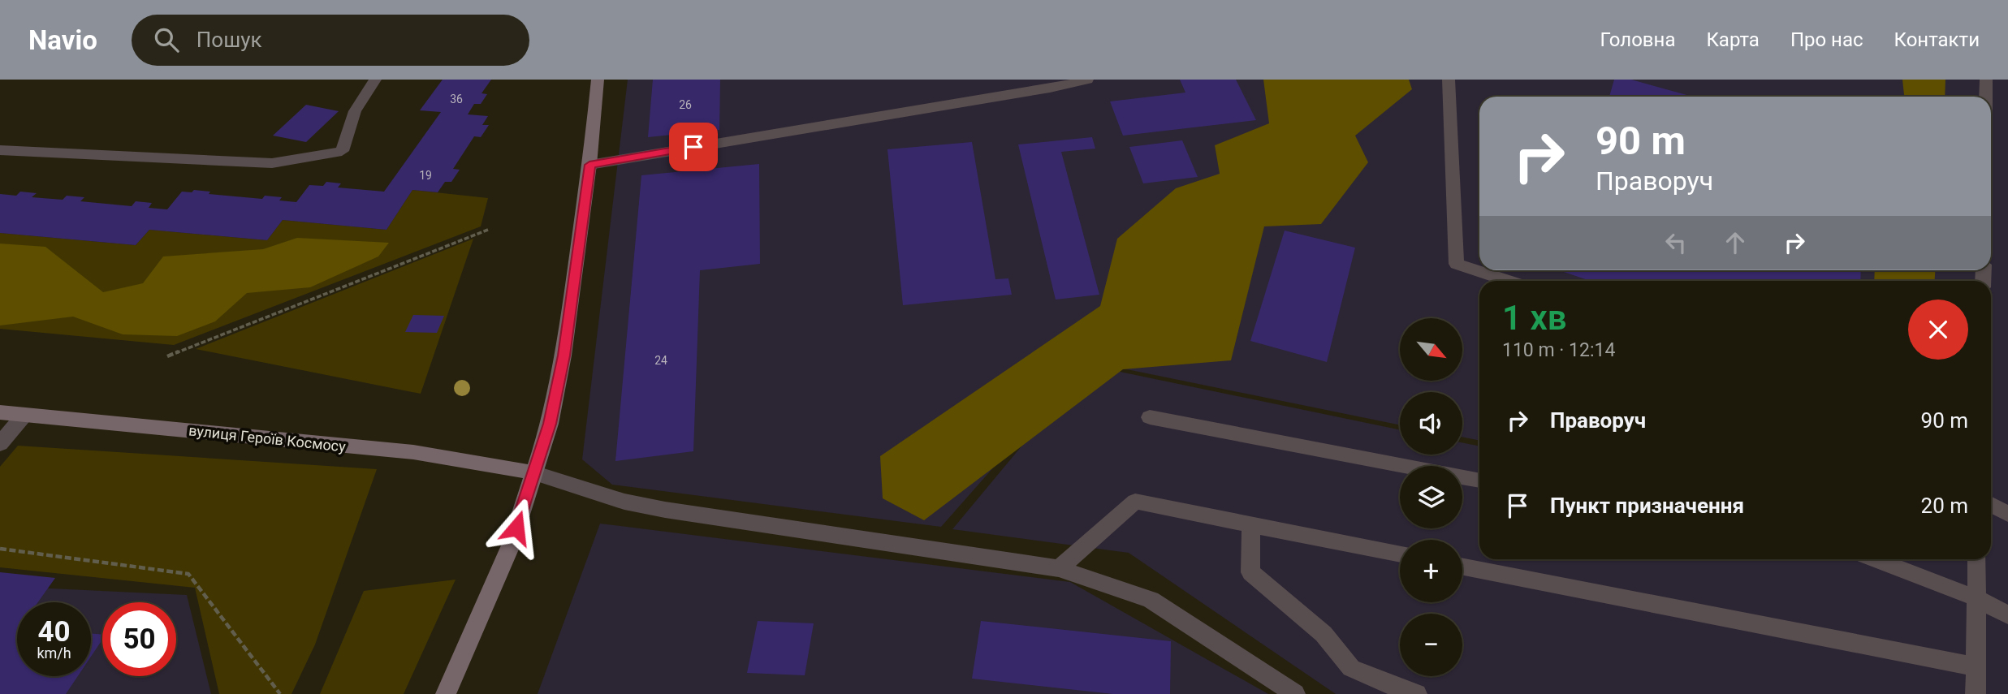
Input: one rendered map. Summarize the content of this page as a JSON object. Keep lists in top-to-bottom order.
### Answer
{
  "streets": {
    "main road": ["вулиця Героїв Космосу"]
  },
  "house_numbers": [
    "36",
    "26",
    "19",
    "24"
  ],
  "north": "bottom right",
  "page": {
    "header": "Navio",
    "search": "Пошук",
    "nav": [
      "Головна",
      "Карта",
      "Про нас",
      "Контакти"
    ],
    "turn": ["90 m", "Праворуч"],
    "heading": ["1 хв", "110 m · 12:14"],
    "map_buttons": ["+", "−"],
    "list": [
      {
        "name": "Праворуч",
        "value": "90 m"
      },
      {
        "name": "Пункт призначення",
        "value": "20 m"
      }
    ],
    "speed": "40 km/h",
    "limit": "50"
  }
}
